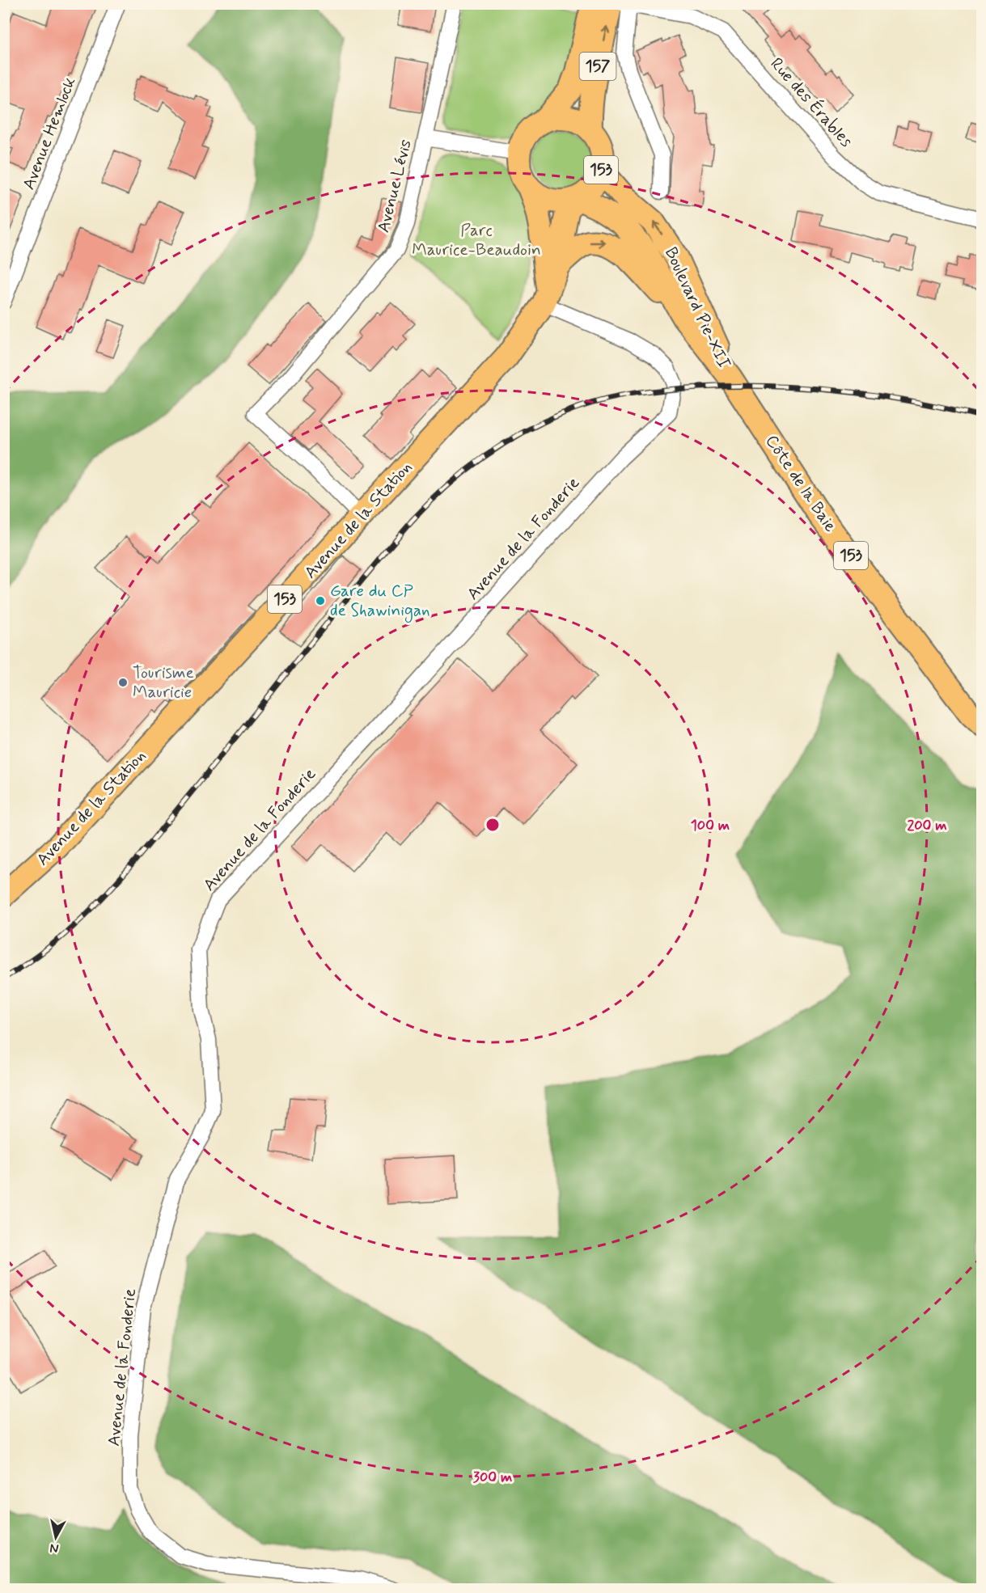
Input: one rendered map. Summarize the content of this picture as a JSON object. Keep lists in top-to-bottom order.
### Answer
{
  "streets": {
    "main road": [
      "157",
      "153",
      "Boulevard Pie-XII",
      "Côte de la Baie",
      "Avenue de la Station"
    ],
    "street": [
      "Rue des Érables",
      "Avenue Hemlock",
      "Avenue Lévis",
      "Avenue de la Fonderie"
    ]
  },
  "crossings": [
    ["157", "Rue des Érables"],
    ["157", "153"],
    ["157", "Boulevard Pie-XII"],
    ["157", "Avenue de la Station"],
    ["153", "Boulevard Pie-XII"],
    ["153", "Avenue de la Station"],
    ["Avenue Lévis", "Avenue de la Station"],
    ["Boulevard Pie-XII", "Côte de la Baie"],
    ["Boulevard Pie-XII", "Avenue de la Station"],
    ["Avenue de la Station", "Avenue de la Fonderie"]
  ],
  "parks": ["Parc Maurice-Beaudoin"],
  "places": ["Gare du CP de Shawinigan", "Tourisme Mauricie"],
  "north": "bottom",
  "rings": ["100 m", "200 m", "300 m"]
}
